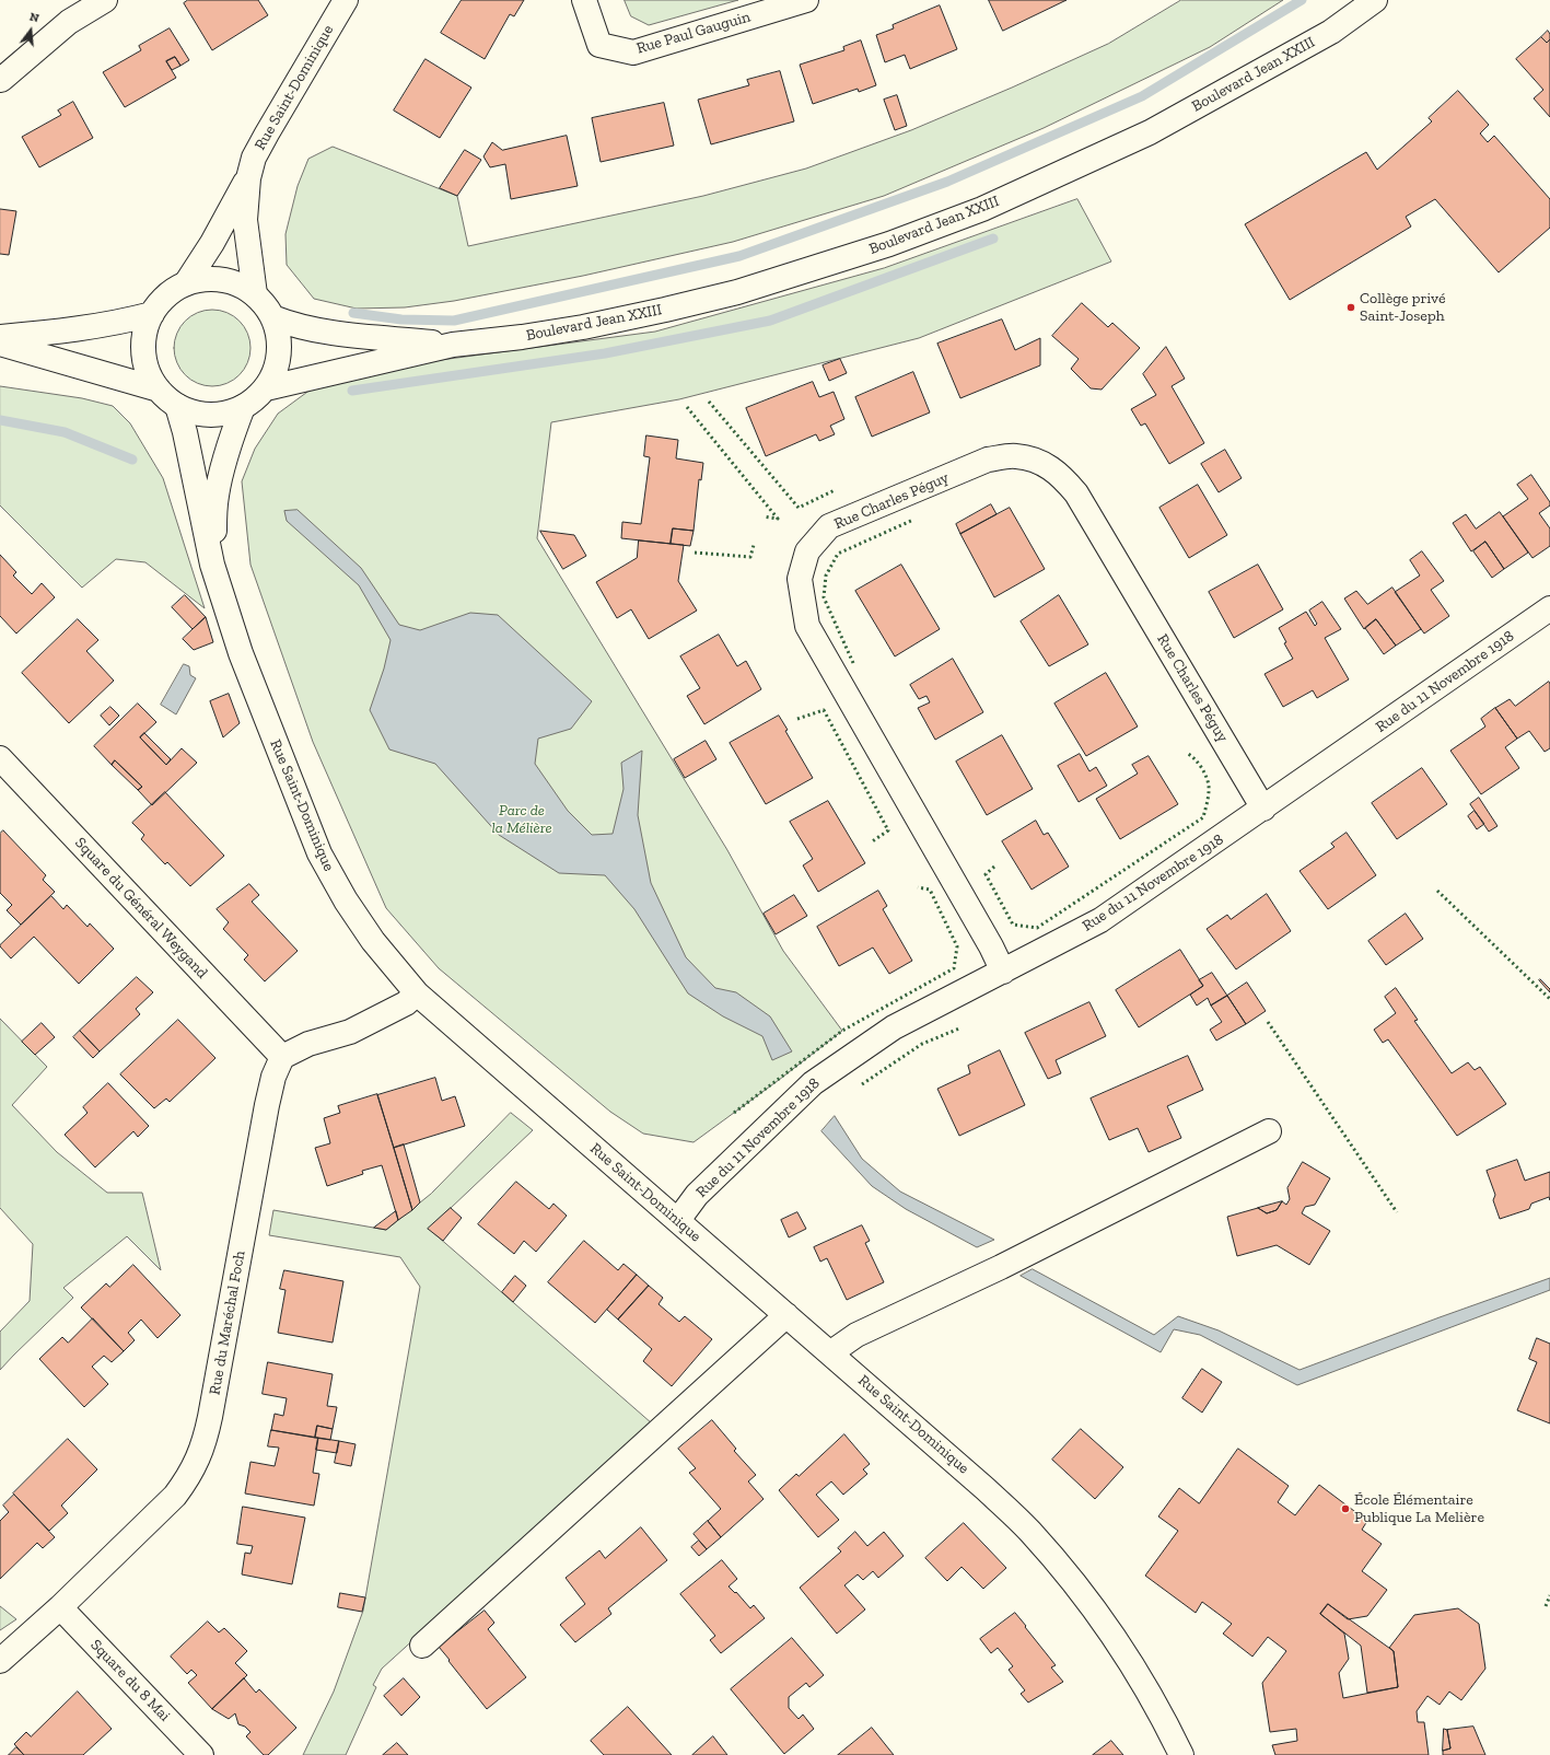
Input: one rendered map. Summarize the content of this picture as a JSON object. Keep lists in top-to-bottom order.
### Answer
{
  "streets": {
    "street": [
      "Rue Paul Gauguin",
      "Boulevard Jean XXIII",
      "Rue Saint-Dominique",
      "Rue Charles Péguy",
      "Rue du 11 Novembre 1918",
      "Square du Général Weygand",
      "Rue du Maréchal Foch",
      "Square du 8 Mai"
    ]
  },
  "crossings": [
    ["Rue Saint-Dominique", "Rue du 11 Novembre 1918"],
    ["Rue Charles Péguy", "Rue du 11 Novembre 1918"],
    ["Square du Général Weygand", "Rue du Maréchal Foch"],
    ["Rue du Maréchal Foch", "Square du 8 Mai"]
  ],
  "parks": ["Parc de la Mélière"],
  "places": ["Collège privé Saint-Joseph", "École Élémentaire Publique La Melière"],
  "north": "top"
}
